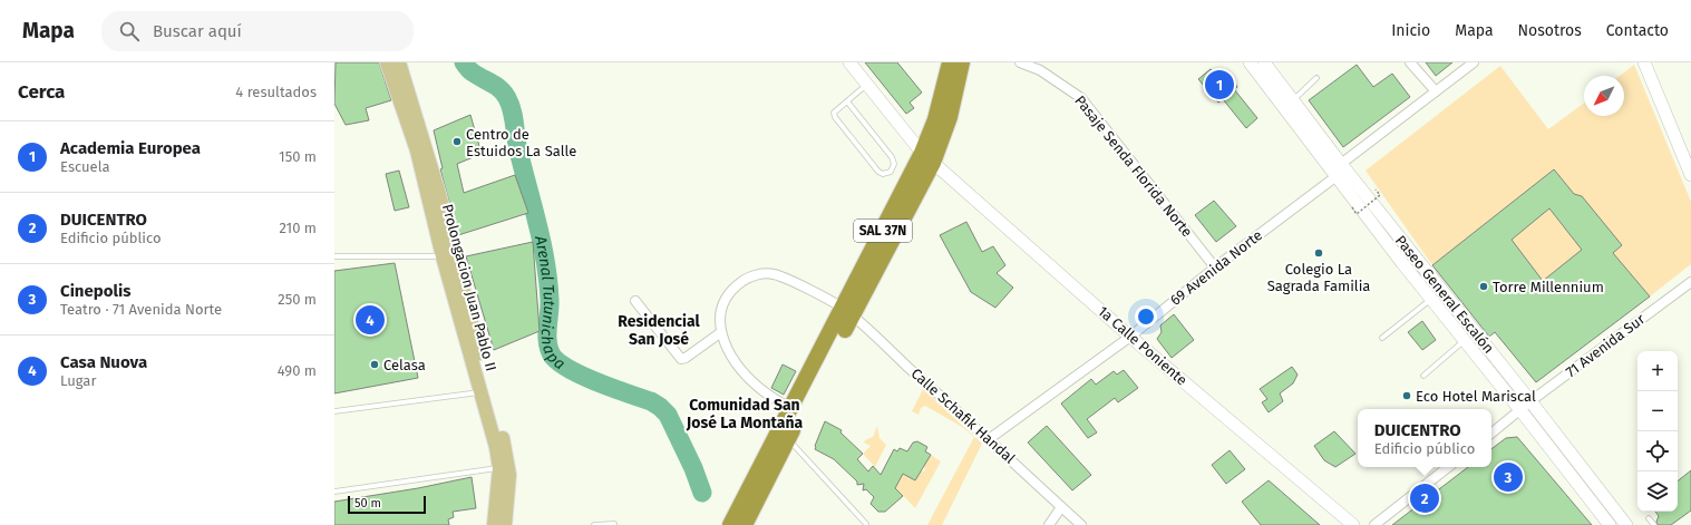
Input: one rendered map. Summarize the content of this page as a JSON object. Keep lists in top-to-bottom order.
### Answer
{
  "streets": {
    "highway": ["SAL 37N"],
    "main road": ["Prolongacion Juan Pablo II", "Paseo General Escalón", "1a Calle Poniente"],
    "street": [
      "Pasaje Senda Florida Norte",
      "69 Avenida Norte",
      "71 Avenida Sur",
      "Calle Schafik Handal"
    ]
  },
  "crossings": [
    ["Pasaje Senda Florida Norte", "69 Avenida Norte"],
    ["SAL 37N", "1a Calle Poniente"],
    ["SAL 37N", "Calle Schafik Handal"],
    ["69 Avenida Norte", "Paseo General Escalón"],
    ["69 Avenida Norte", "1a Calle Poniente"],
    ["69 Avenida Norte", "Calle Schafik Handal"],
    ["Paseo General Escalón", "71 Avenida Sur"]
  ],
  "districts": ["Residencial San José", "Comunidad San José La Montaña"],
  "water": ["Arenal Tutunichapa"],
  "places": [
    "Centro de Estuidos La Salle",
    "Colegio La Sagrada Familia",
    "Torre Millennium",
    "Celasa",
    "Eco Hotel Mariscal"
  ],
  "scale_bar": "50 m",
  "north": "bottom left",
  "page": {
    "header": "Mapa",
    "search": "Buscar aquí",
    "nav": [
      "Inicio",
      "Mapa",
      "Nosotros",
      "Contacto"
    ],
    "heading": ["Cerca", "4 resultados"],
    "pins": [
      "1",
      "4",
      "3",
      "2"
    ],
    "list": [
      {
        "mark": "1",
        "name": "Academia Europea",
        "note": "Escuela",
        "value": "150 m"
      },
      {
        "mark": "2",
        "name": "DUICENTRO",
        "note": "Edificio público",
        "value": "210 m"
      },
      {
        "mark": "3",
        "name": "Cinepolis",
        "note": "Teatro · 71 Avenida Norte",
        "value": "250 m"
      },
      {
        "mark": "4",
        "name": "Casa Nuova",
        "note": "Lugar",
        "value": "490 m"
      }
    ],
    "map_buttons": ["+", "−"],
    "popup": ["DUICENTRO", "Edificio público"],
    "scale": "50 m"
  }
}
